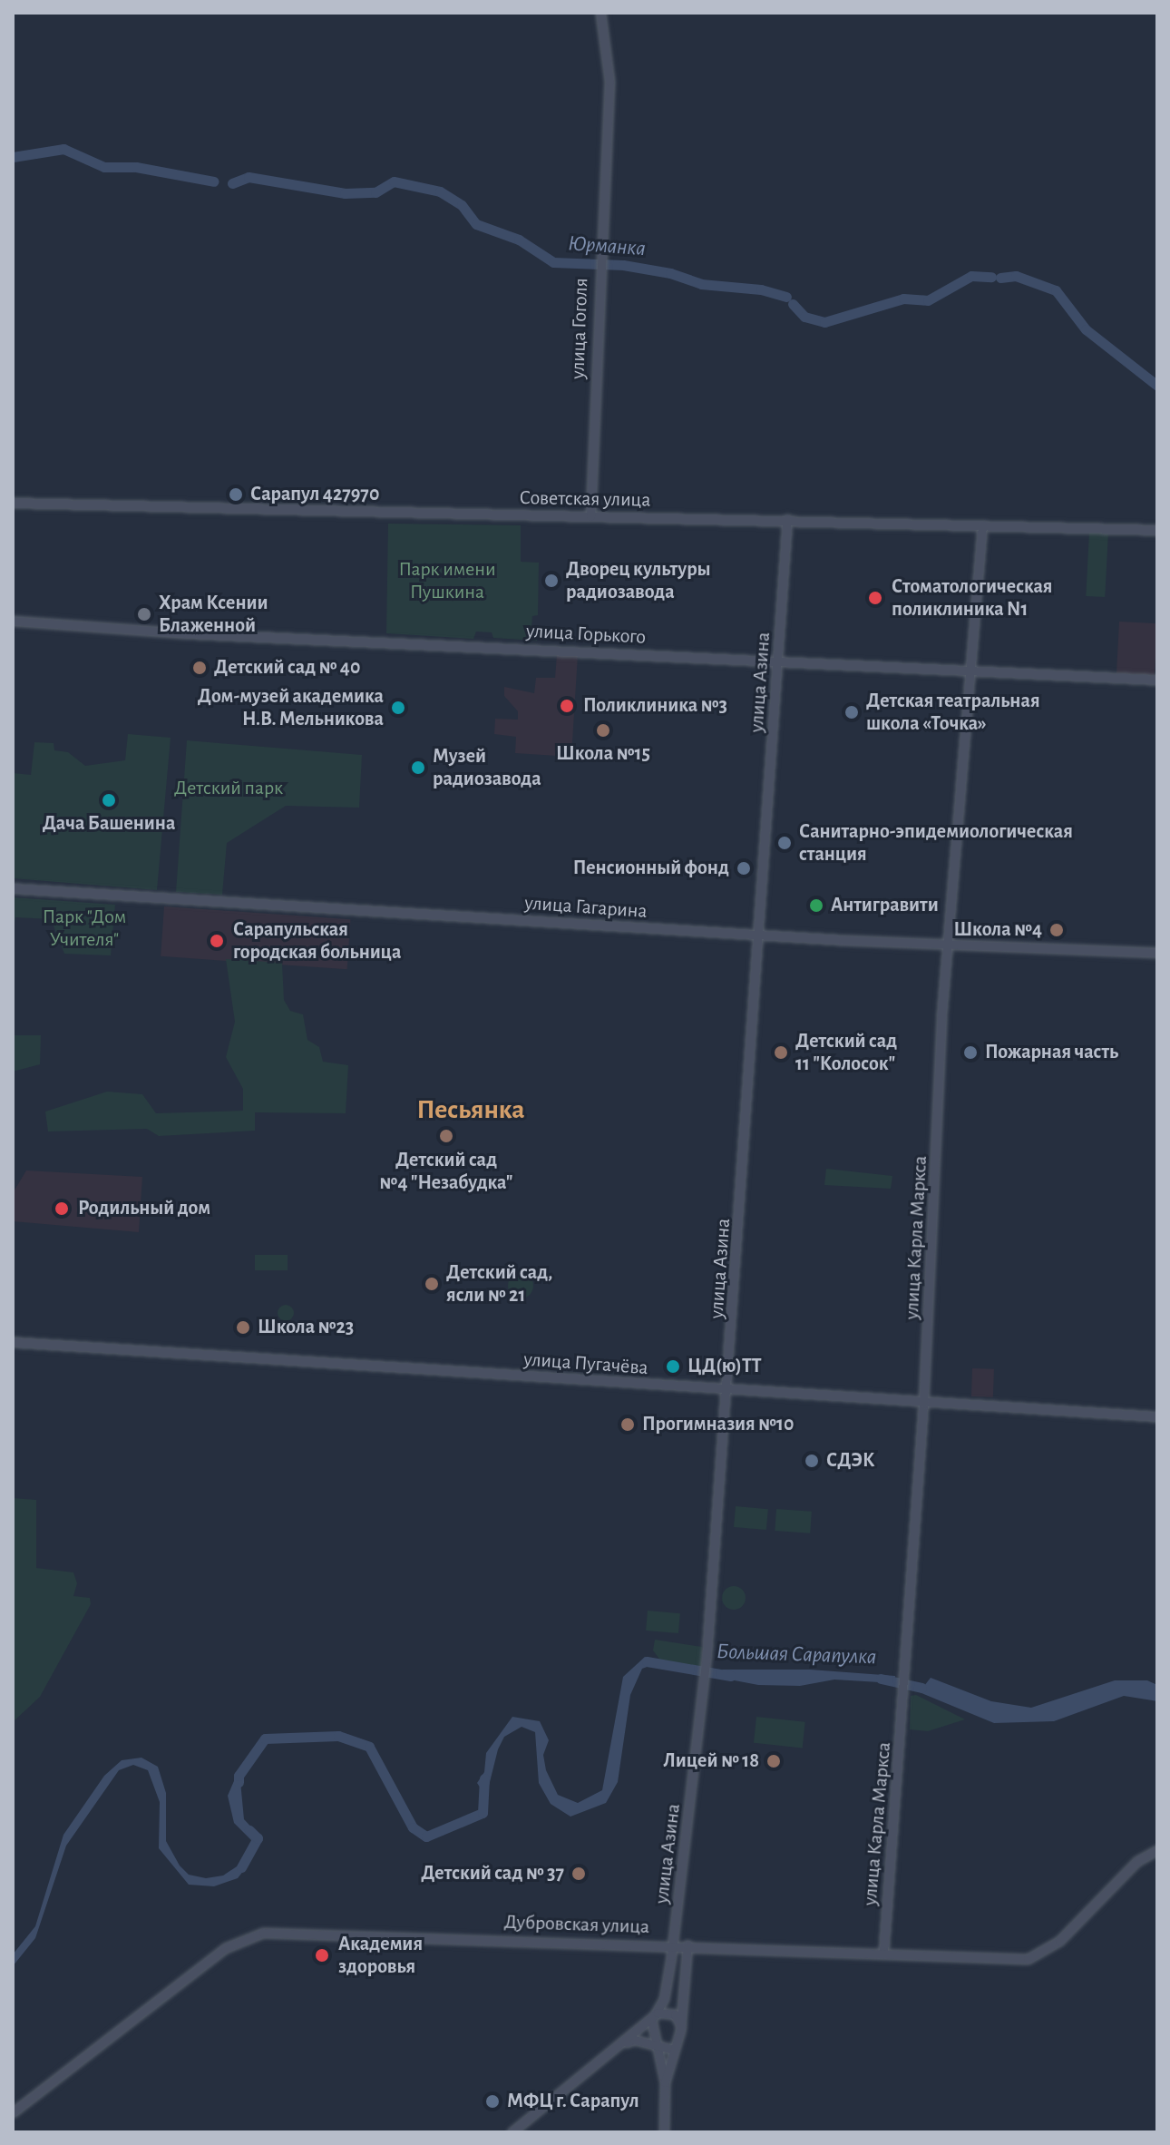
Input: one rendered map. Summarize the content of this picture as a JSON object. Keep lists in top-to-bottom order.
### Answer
{
  "streets": {
    "main road": [
      "улица Гоголя",
      "Советская улица",
      "улица Горького",
      "улица Азина",
      "улица Гагарина",
      "улица Карла Маркса",
      "улица Пугачёва",
      "Дубровская улица"
    ]
  },
  "crossings": [
    ["улица Гоголя", "Советская улица"],
    ["Советская улица", "улица Азина"],
    ["Советская улица", "улица Карла Маркса"],
    ["улица Горького", "улица Азина"],
    ["улица Горького", "улица Карла Маркса"],
    ["улица Азина", "улица Гагарина"],
    ["улица Азина", "улица Пугачёва"],
    ["улица Азина", "Дубровская улица"],
    ["улица Гагарина", "улица Карла Маркса"],
    ["улица Карла Маркса", "улица Пугачёва"],
    ["улица Карла Маркса", "Дубровская улица"]
  ],
  "districts": ["Песьянка"],
  "water": ["Юрманка", "Большая Сарапулка"],
  "parks": ["Парк имени Пушкина", "Детский парк", "Парк \"Дом Учителя\""],
  "places": [
    "Сарапул 427970",
    "Дворец культуры радиозавода",
    "Стоматологическая поликлиника N1",
    "Храм Ксении Блаженной",
    "Детский сад № 40",
    "Поликлиника №3",
    "Дом-музей академика Н.В. Мельникова",
    "Детская театральная школа «Точка»",
    "Школа №15",
    "Музей радиозавода",
    "Дача Башенина",
    "Санитарно-эпидемиологическая станция",
    "Пенсионный фонд",
    "Антигравити",
    "Школа №4",
    "Сарапульская городская больница",
    "Детский сад 11 \"Колосок\"",
    "Пожарная часть",
    "Детский сад №4 \"Незабудка\"",
    "Родильный дом",
    "Детский сад, ясли № 21",
    "Школа №23",
    "ЦД(ю)ТТ",
    "Прогимназия №10",
    "СДЭК",
    "Лицей № 18",
    "Детский сад № 37",
    "Академия здоровья",
    "МФЦ г. Сарапул"
  ]
}
